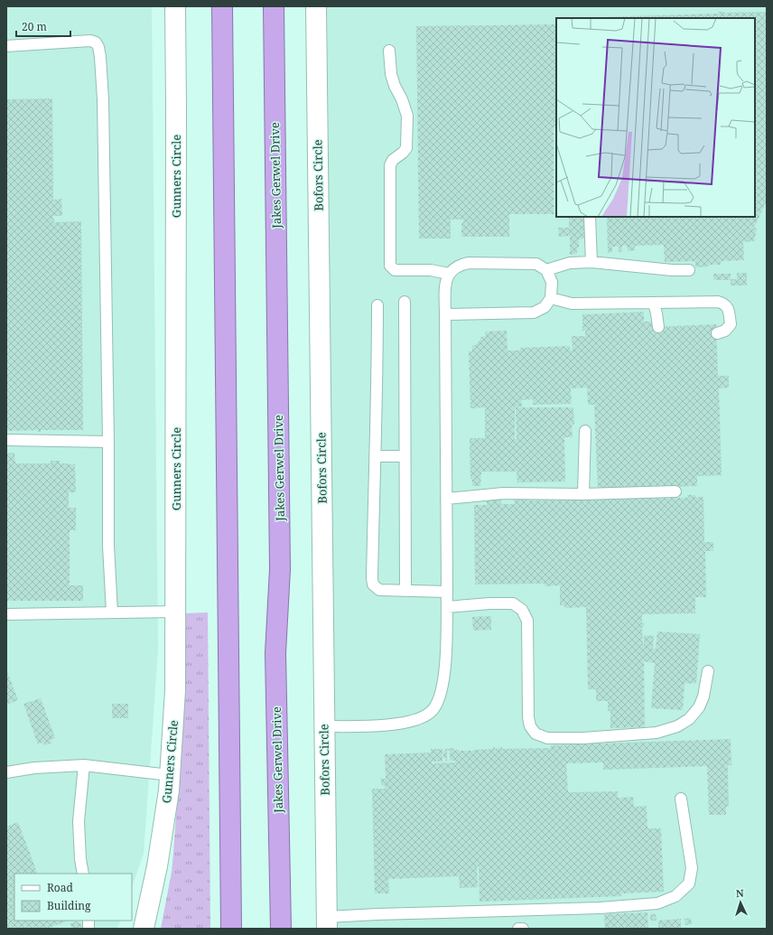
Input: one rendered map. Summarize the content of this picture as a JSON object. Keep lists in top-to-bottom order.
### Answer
{
  "streets": {
    "highway": ["Jakes Gerwel Drive"],
    "street": ["Bofors Circle", "Gunners Circle"]
  },
  "legend": ["Road", "Building"],
  "scale_bar": "20 m",
  "north": "top"
}
